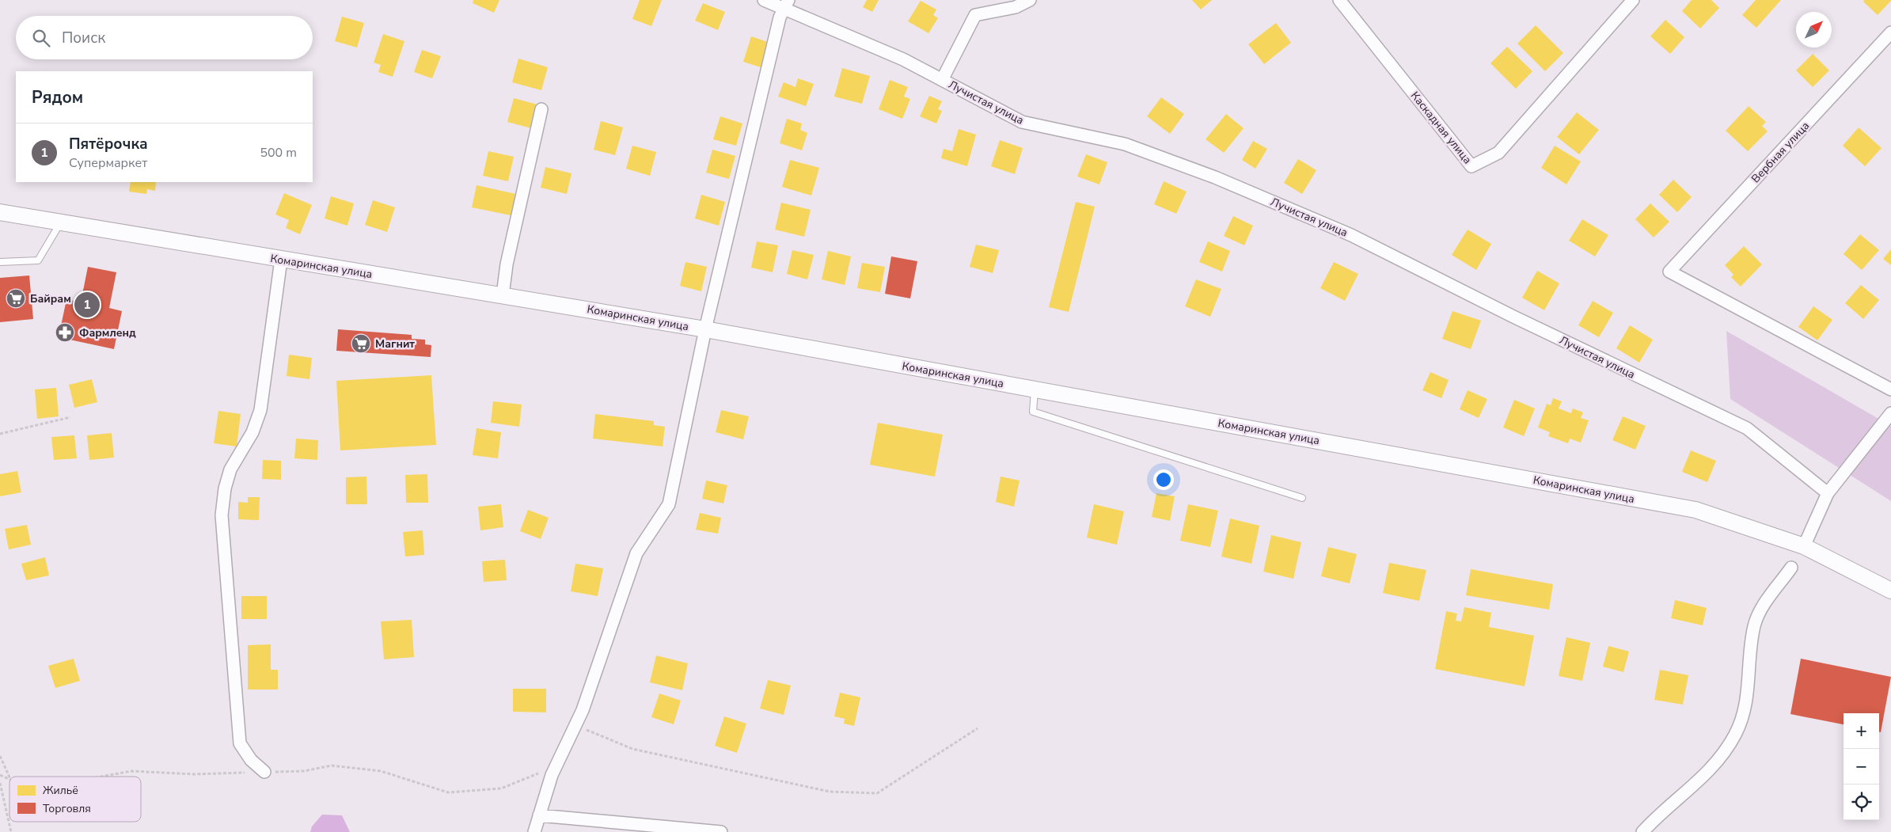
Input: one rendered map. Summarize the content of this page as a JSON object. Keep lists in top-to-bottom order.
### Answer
{
  "streets": {
    "street": [
      "Лучистая улица",
      "Каскадная улица",
      "Вербная улица",
      "Комаринская улица"
    ]
  },
  "places": {
    "supermarket": ["Байрам", "Магнит"],
    "pharmacy": ["Фармленд"]
  },
  "legend": ["Жильё", "Торговля"],
  "north": "top right",
  "page": {
    "search": "Поиск",
    "heading": "Рядом",
    "list": [
      {
        "mark": "1",
        "name": "Пятёрочка",
        "note": "Супермаркет",
        "value": "500 m"
      }
    ],
    "pins": "1",
    "map_buttons": ["+", "−"]
  }
}
